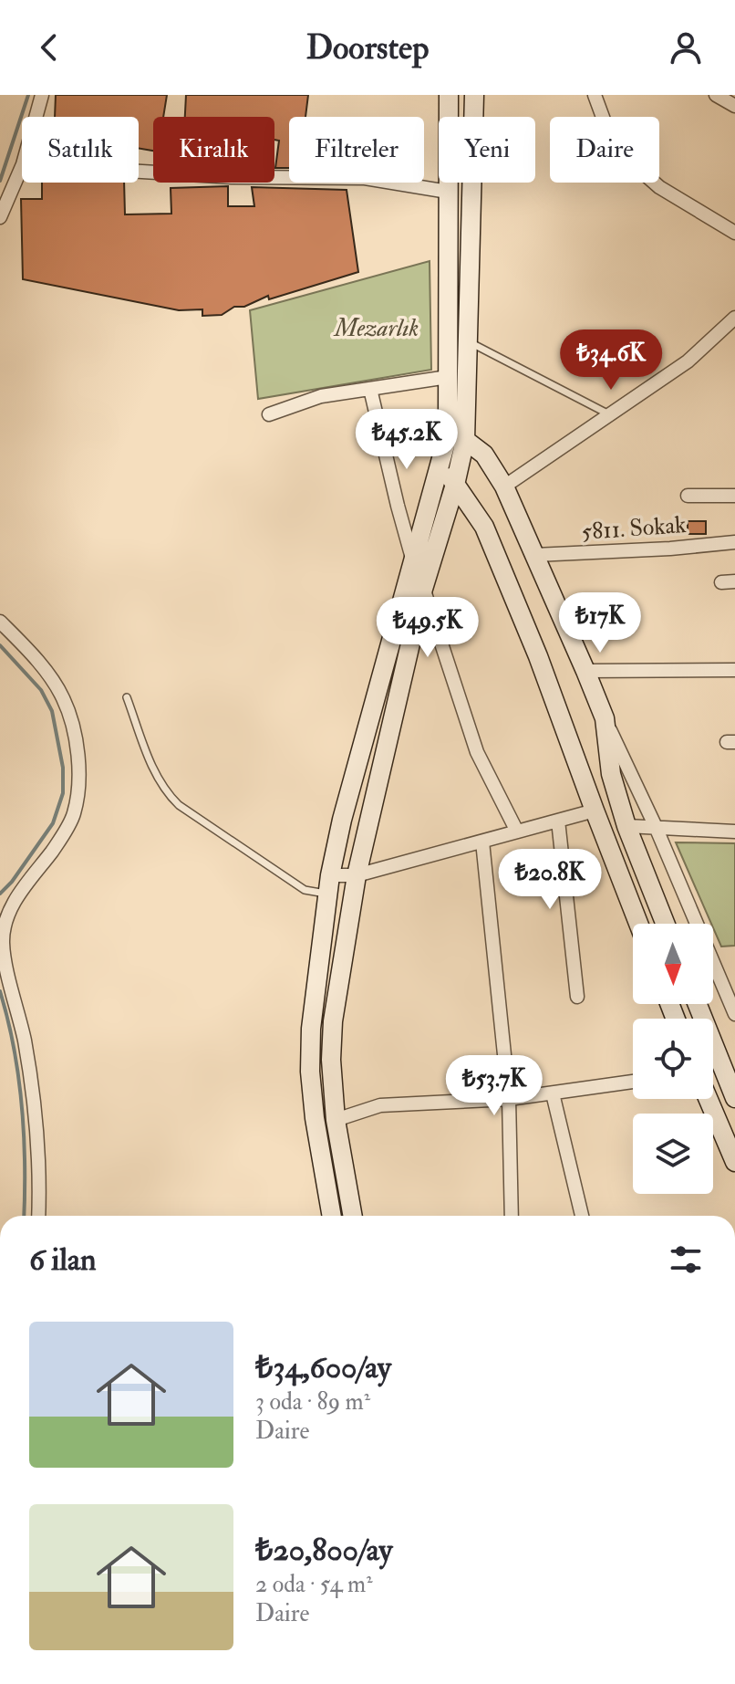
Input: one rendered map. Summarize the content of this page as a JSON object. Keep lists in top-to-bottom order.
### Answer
{
  "streets": {
    "street": ["5811. Sokak"]
  },
  "parks": ["Mezarlık"],
  "north": "bottom",
  "page": {
    "header": "Doorstep",
    "chip": [
      "Satılık",
      "Kiralık",
      "Filtreler",
      "Yeni",
      "Daire"
    ],
    "price": [
      "₺34.6K",
      "₺45.2K",
      "₺17K",
      "₺49.5K",
      "₺20.8K",
      "₺53.7K"
    ],
    "heading": "6 ilan",
    "list": [
      {
        "name": "₺34,600/ay",
        "note": "3 oda · 89 m² · Daire"
      },
      {
        "name": "₺20,800/ay",
        "note": "2 oda · 54 m² · Daire"
      }
    ]
  }
}
